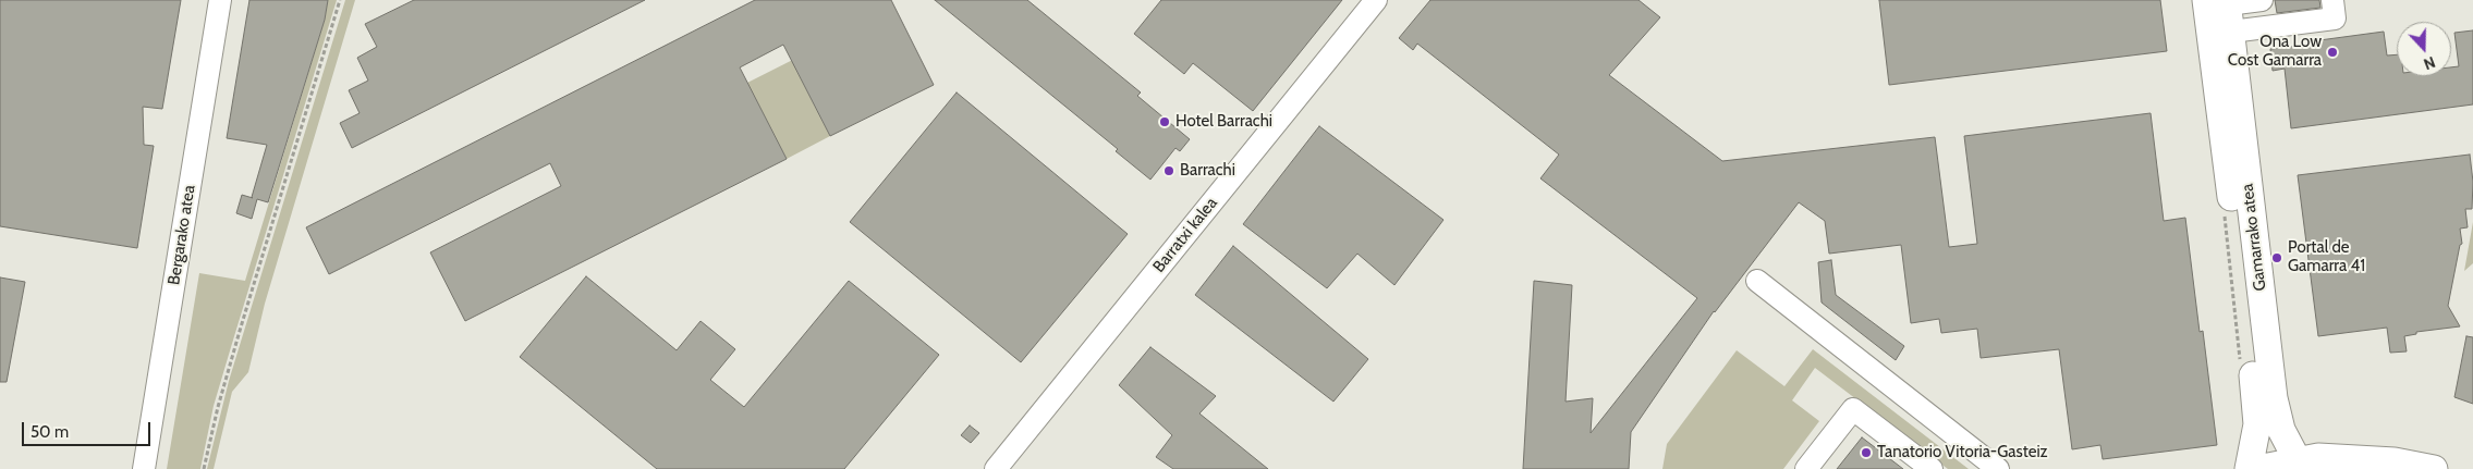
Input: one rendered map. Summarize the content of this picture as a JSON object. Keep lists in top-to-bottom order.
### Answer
{
  "streets": {
    "main road": ["Gamarrako atea"],
    "street": ["Bergarako atea", "Barratxi kalea"]
  },
  "places": [
    "Ona Low Cost Gamarra",
    "Hotel Barrachi",
    "Barrachi",
    "Portal de Gamarra 41",
    "Tanatorio Vitoria-Gasteiz"
  ],
  "scale_bar": "50 m",
  "north": "bottom"
}
